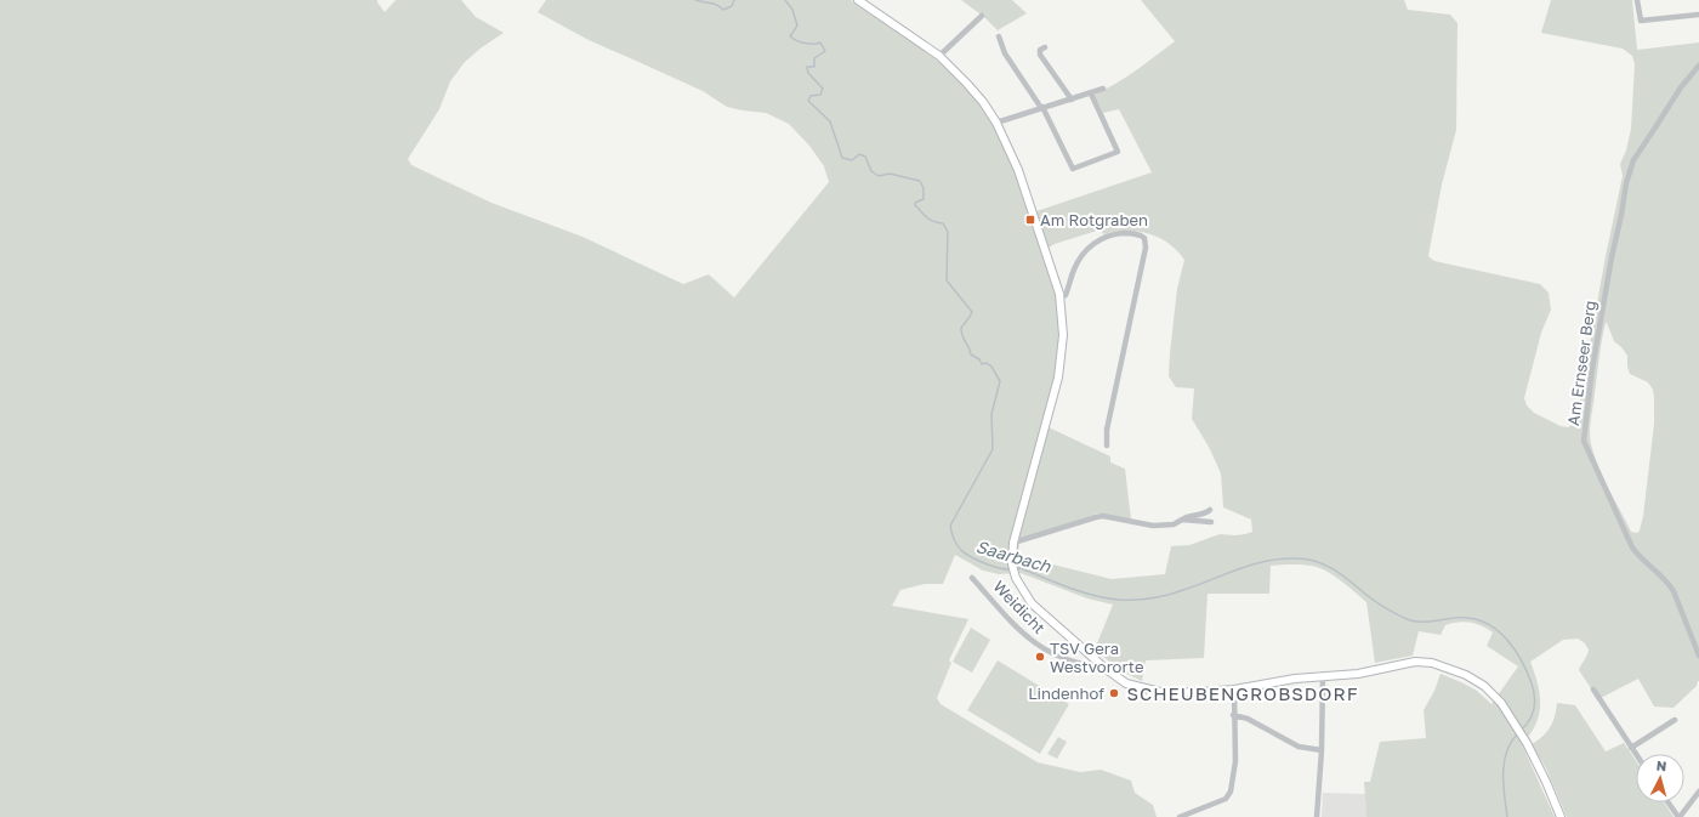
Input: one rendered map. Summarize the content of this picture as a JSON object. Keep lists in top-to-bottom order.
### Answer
{
  "streets": {
    "street": ["Am Ernseer Berg", "Weidicht"]
  },
  "districts": ["SCHEUBENGROBSDORF"],
  "water": ["Saarbach"],
  "places": {
    "transit": ["Am Rotgraben"],
    "other": ["TSV Gera Westvororte", "Lindenhof"]
  },
  "north": "top"
}
